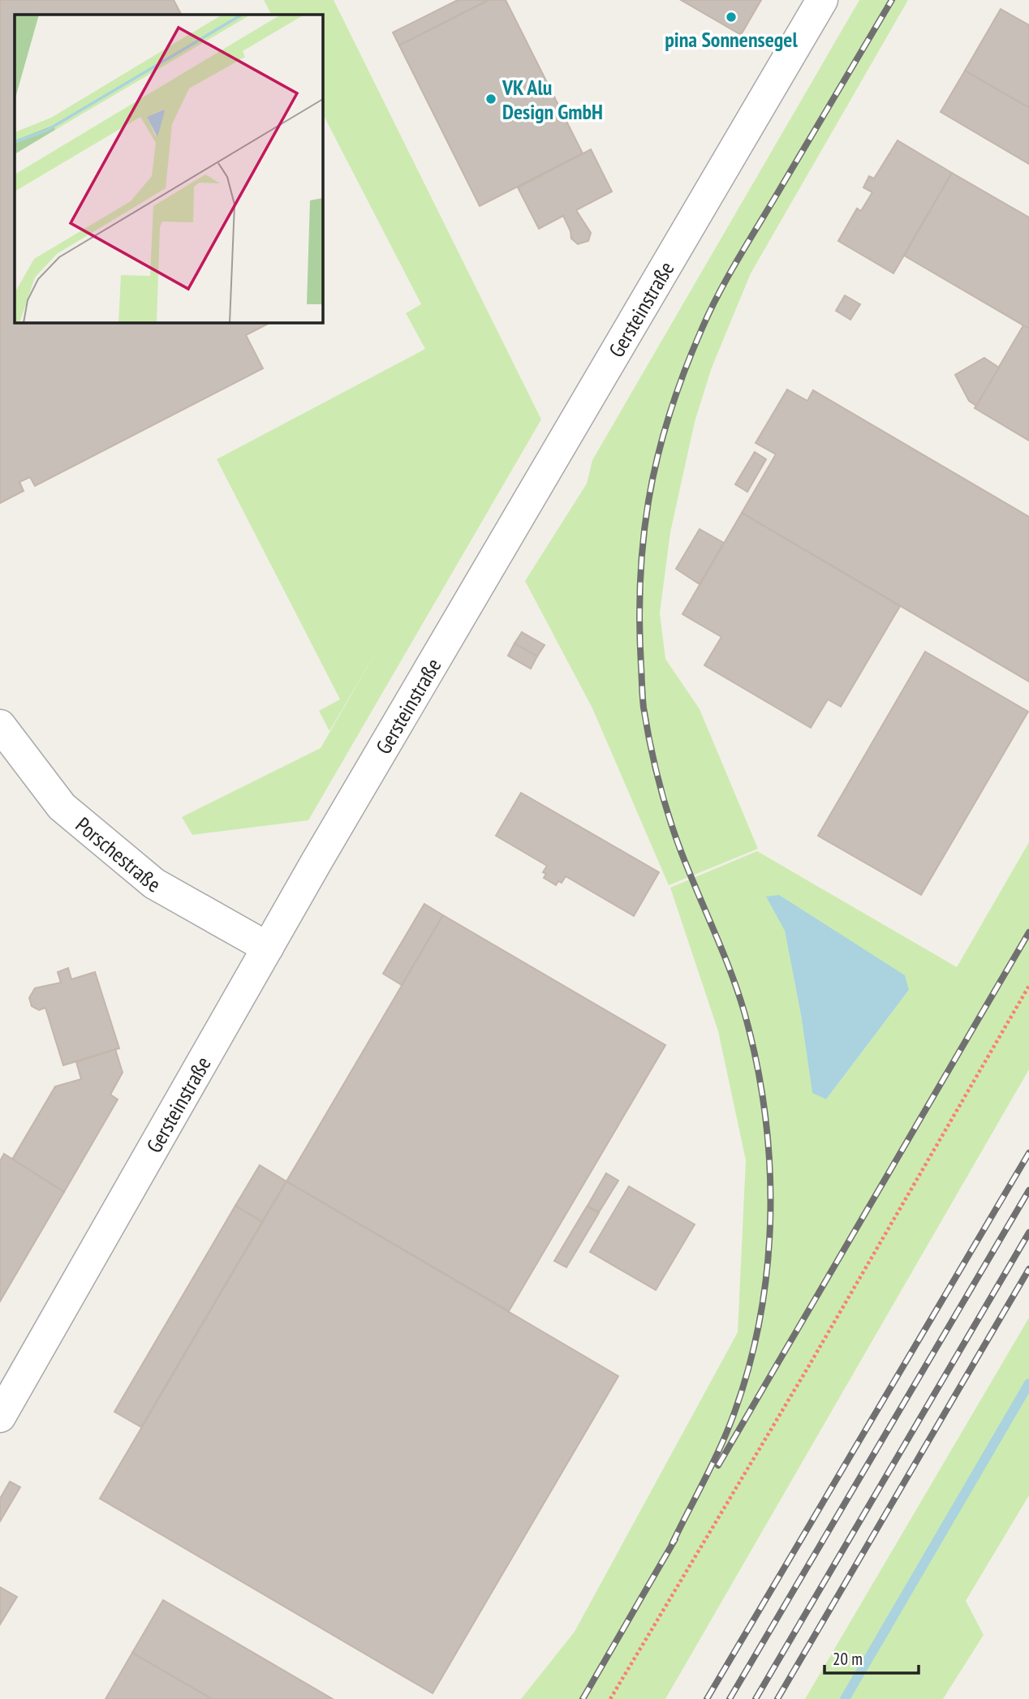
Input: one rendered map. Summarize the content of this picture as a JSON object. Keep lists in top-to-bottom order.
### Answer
{
  "streets": {
    "street": ["Gersteinstraße", "Porschestraße"]
  },
  "crossings": [
    ["Gersteinstraße", "Porschestraße"]
  ],
  "places": ["pina Sonnensegel", "VK Alu Design GmbH"],
  "scale_bar": "20 m"
}
